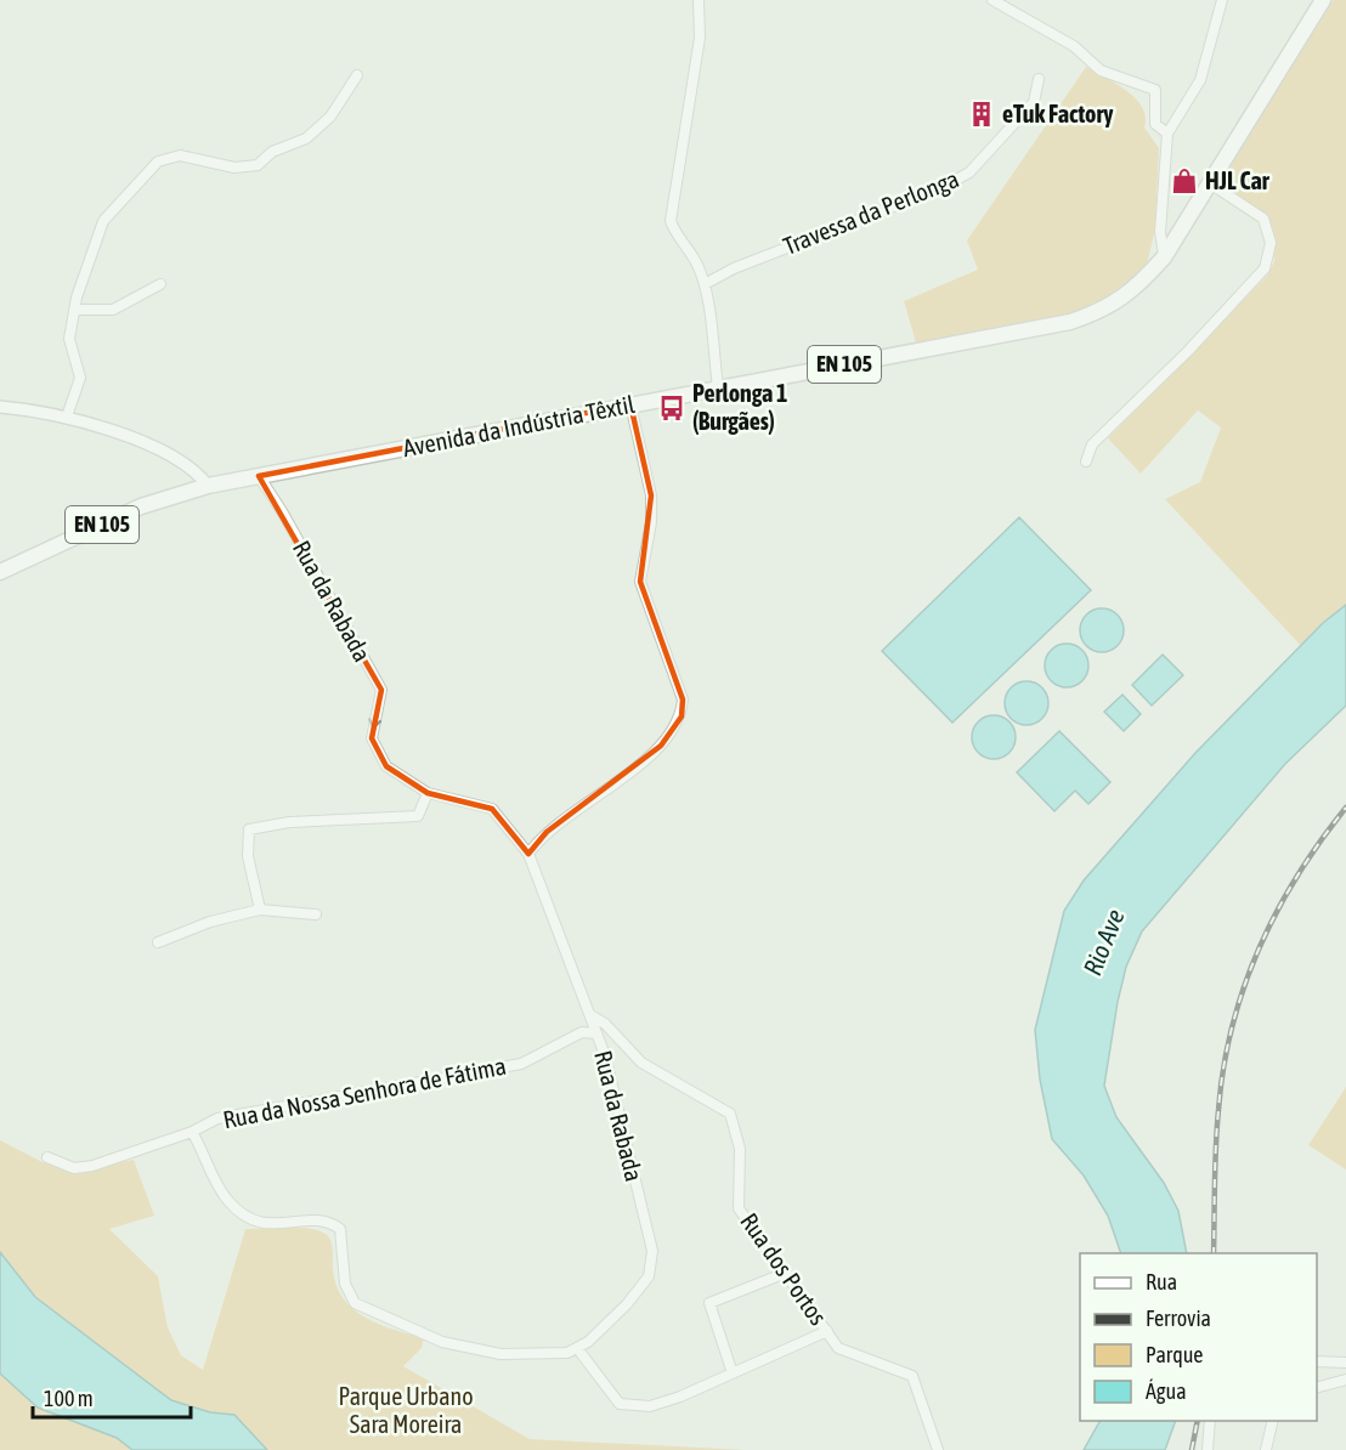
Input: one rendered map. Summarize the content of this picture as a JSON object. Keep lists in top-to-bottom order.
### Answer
{
  "streets": {
    "main road": ["EN 105", "Avenida da Indústria Têxtil"],
    "street": [
      "Travessa da Perlonga",
      "Rua da Rabada",
      "Rua da Nossa Senhora de Fátima",
      "Rua dos Portos"
    ]
  },
  "crossings": [
    ["Avenida da Indústria Têxtil", "Rua da Rabada"],
    ["Rua da Rabada", "Rua da Nossa Senhora de Fátima"],
    ["Rua da Rabada", "Rua dos Portos"]
  ],
  "water": ["Rio Ave"],
  "parks": ["Parque Urbano Sara Moreira"],
  "places": {
    "building": ["eTuk Factory"],
    "shop": ["HJL Car"],
    "bus stop": ["Perlonga 1 (Burgães)"]
  },
  "legend": [
    "Rua",
    "Ferrovia",
    "Parque",
    "Água"
  ],
  "scale_bar": "100 m"
}
